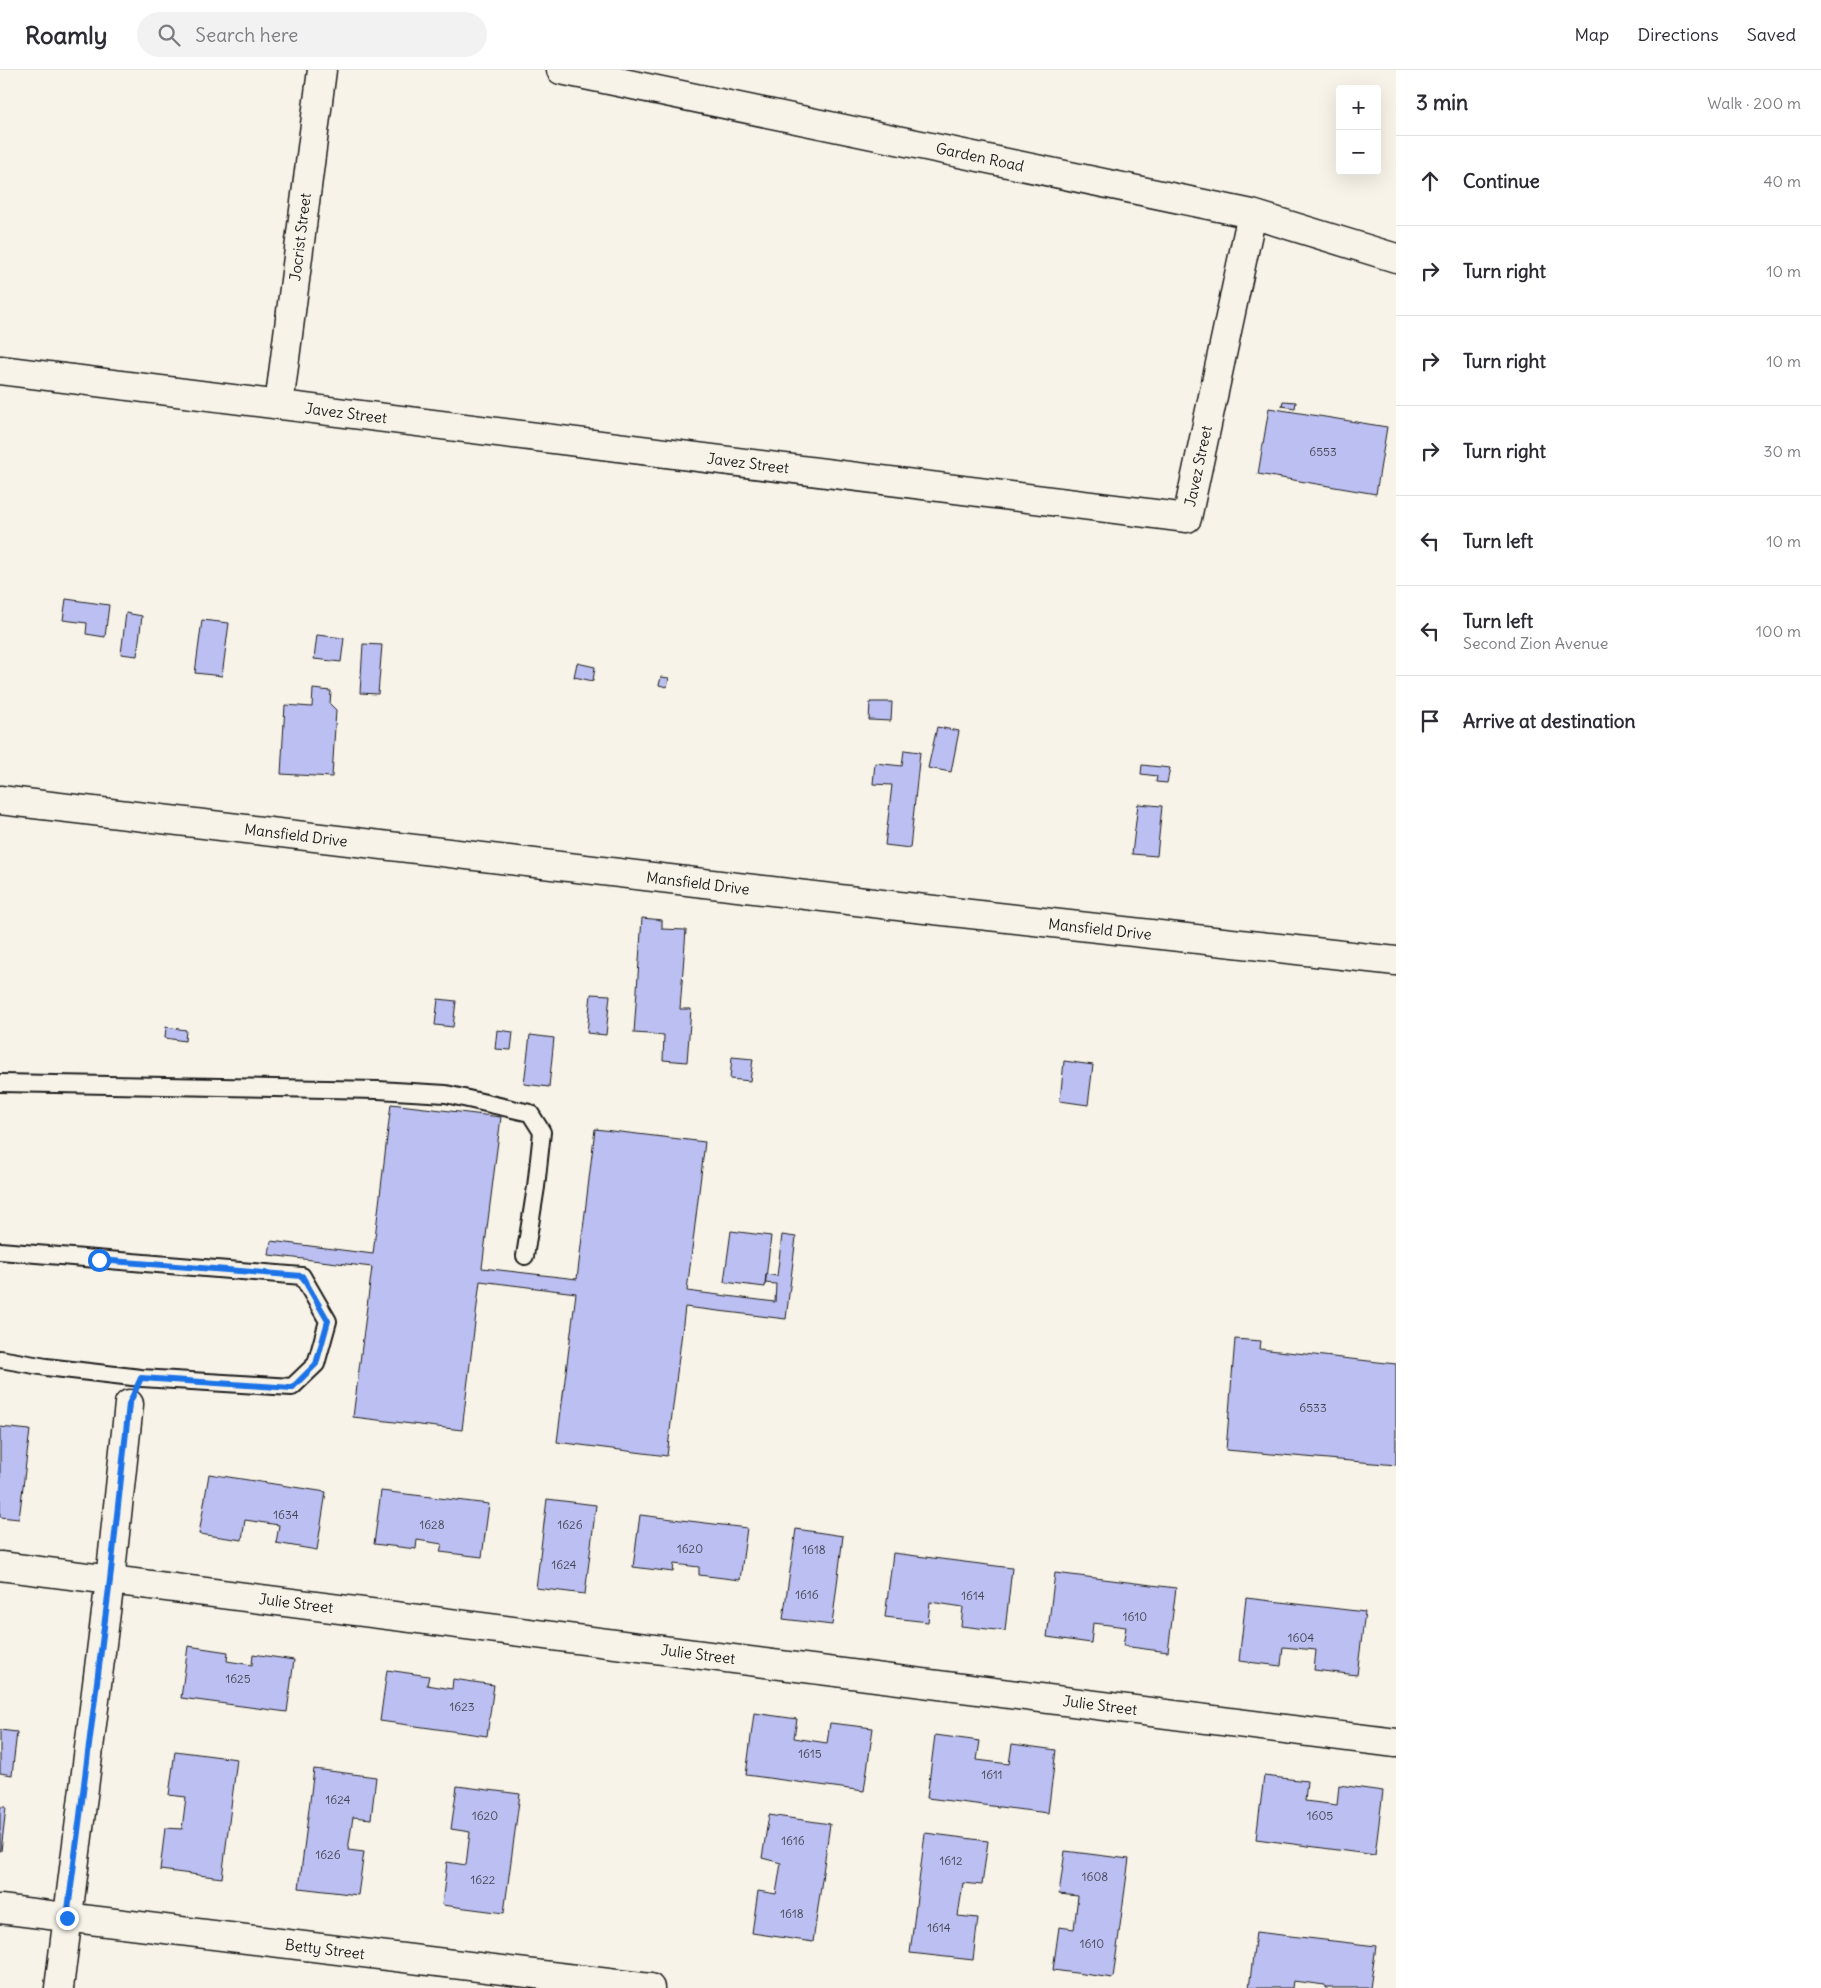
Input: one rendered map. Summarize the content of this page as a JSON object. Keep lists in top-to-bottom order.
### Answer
{
  "streets": {
    "street": [
      "Garden Road",
      "Jocrist Street",
      "Javez Street",
      "Mansfield Drive",
      "Julie Street",
      "Betty Street"
    ]
  },
  "crossings": [
    ["Garden Road", "Javez Street"],
    ["Jocrist Street", "Javez Street"]
  ],
  "house_numbers": [
    "6553",
    "6533",
    "1634",
    "1628",
    "1626",
    "1620",
    "1618",
    "1624",
    "1616",
    "1614",
    "1610",
    "1604",
    "1625",
    "1623",
    "1615",
    "1611",
    "1624",
    "1620",
    "1605",
    "1616",
    "1626",
    "1612",
    "1608",
    "1622",
    "1618",
    "1614",
    "1610"
  ],
  "page": {
    "header": "Roamly",
    "search": "Search here",
    "nav": ["Map", "Directions", "Saved"],
    "heading": ["3 min", "Walk · 200 m"],
    "map_buttons": ["+", "−"],
    "list": [
      ["Continue", "40 m"],
      ["Turn right", "10 m"],
      ["Turn right", "10 m"],
      ["Turn right", "30 m"],
      ["Turn left", "10 m"],
      ["Turn left", "Second Zion Avenue", "100 m"],
      "Arrive at destination"
    ]
  }
}
